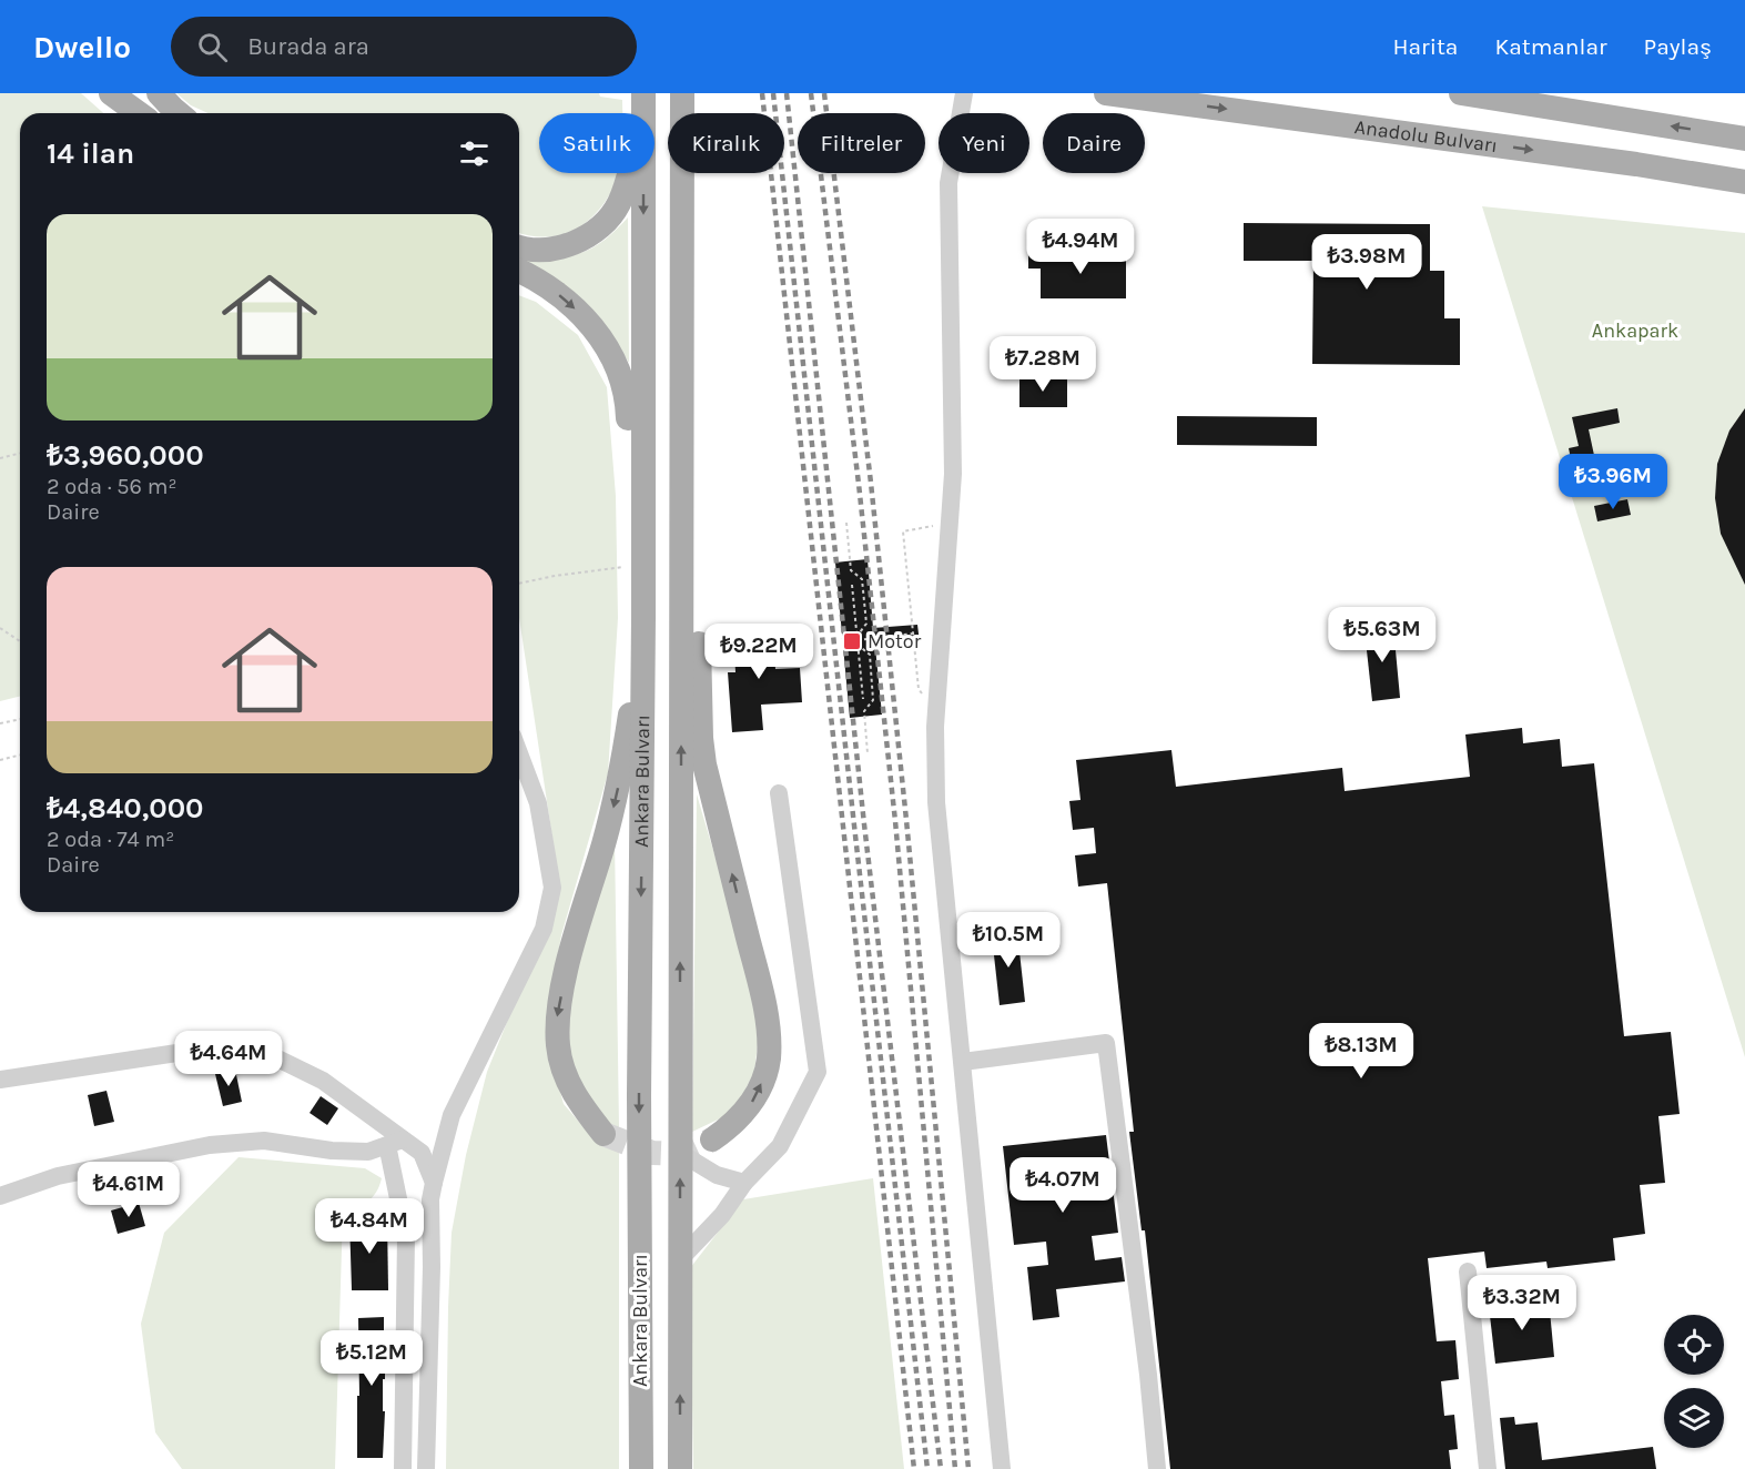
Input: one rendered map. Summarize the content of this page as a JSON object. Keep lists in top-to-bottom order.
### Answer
{
  "streets": {
    "main road": ["Anadolu Bulvarı", "Ankara Bulvarı"]
  },
  "parks": ["Ankapark"],
  "places": {
    "transit": ["Motor"]
  },
  "page": {
    "header": "Dwello",
    "search": "Burada ara",
    "nav": ["Harita", "Katmanlar", "Paylaş"],
    "chip": [
      "Satılık",
      "Kiralık",
      "Filtreler",
      "Yeni",
      "Daire"
    ],
    "heading": "14 ilan",
    "list": [
      {
        "name": "₺3,960,000",
        "note": "2 oda · 56 m² · Daire"
      },
      {
        "name": "₺4,840,000",
        "note": "2 oda · 74 m² · Daire"
      }
    ],
    "price": [
      "₺4.94M",
      "₺3.98M",
      "₺7.28M",
      "₺3.96M",
      "₺5.63M",
      "₺9.22M",
      "₺10.5M",
      "₺8.13M",
      "₺4.64M",
      "₺4.07M",
      "₺4.61M",
      "₺4.84M",
      "₺3.32M",
      "₺5.12M"
    ]
  }
}
